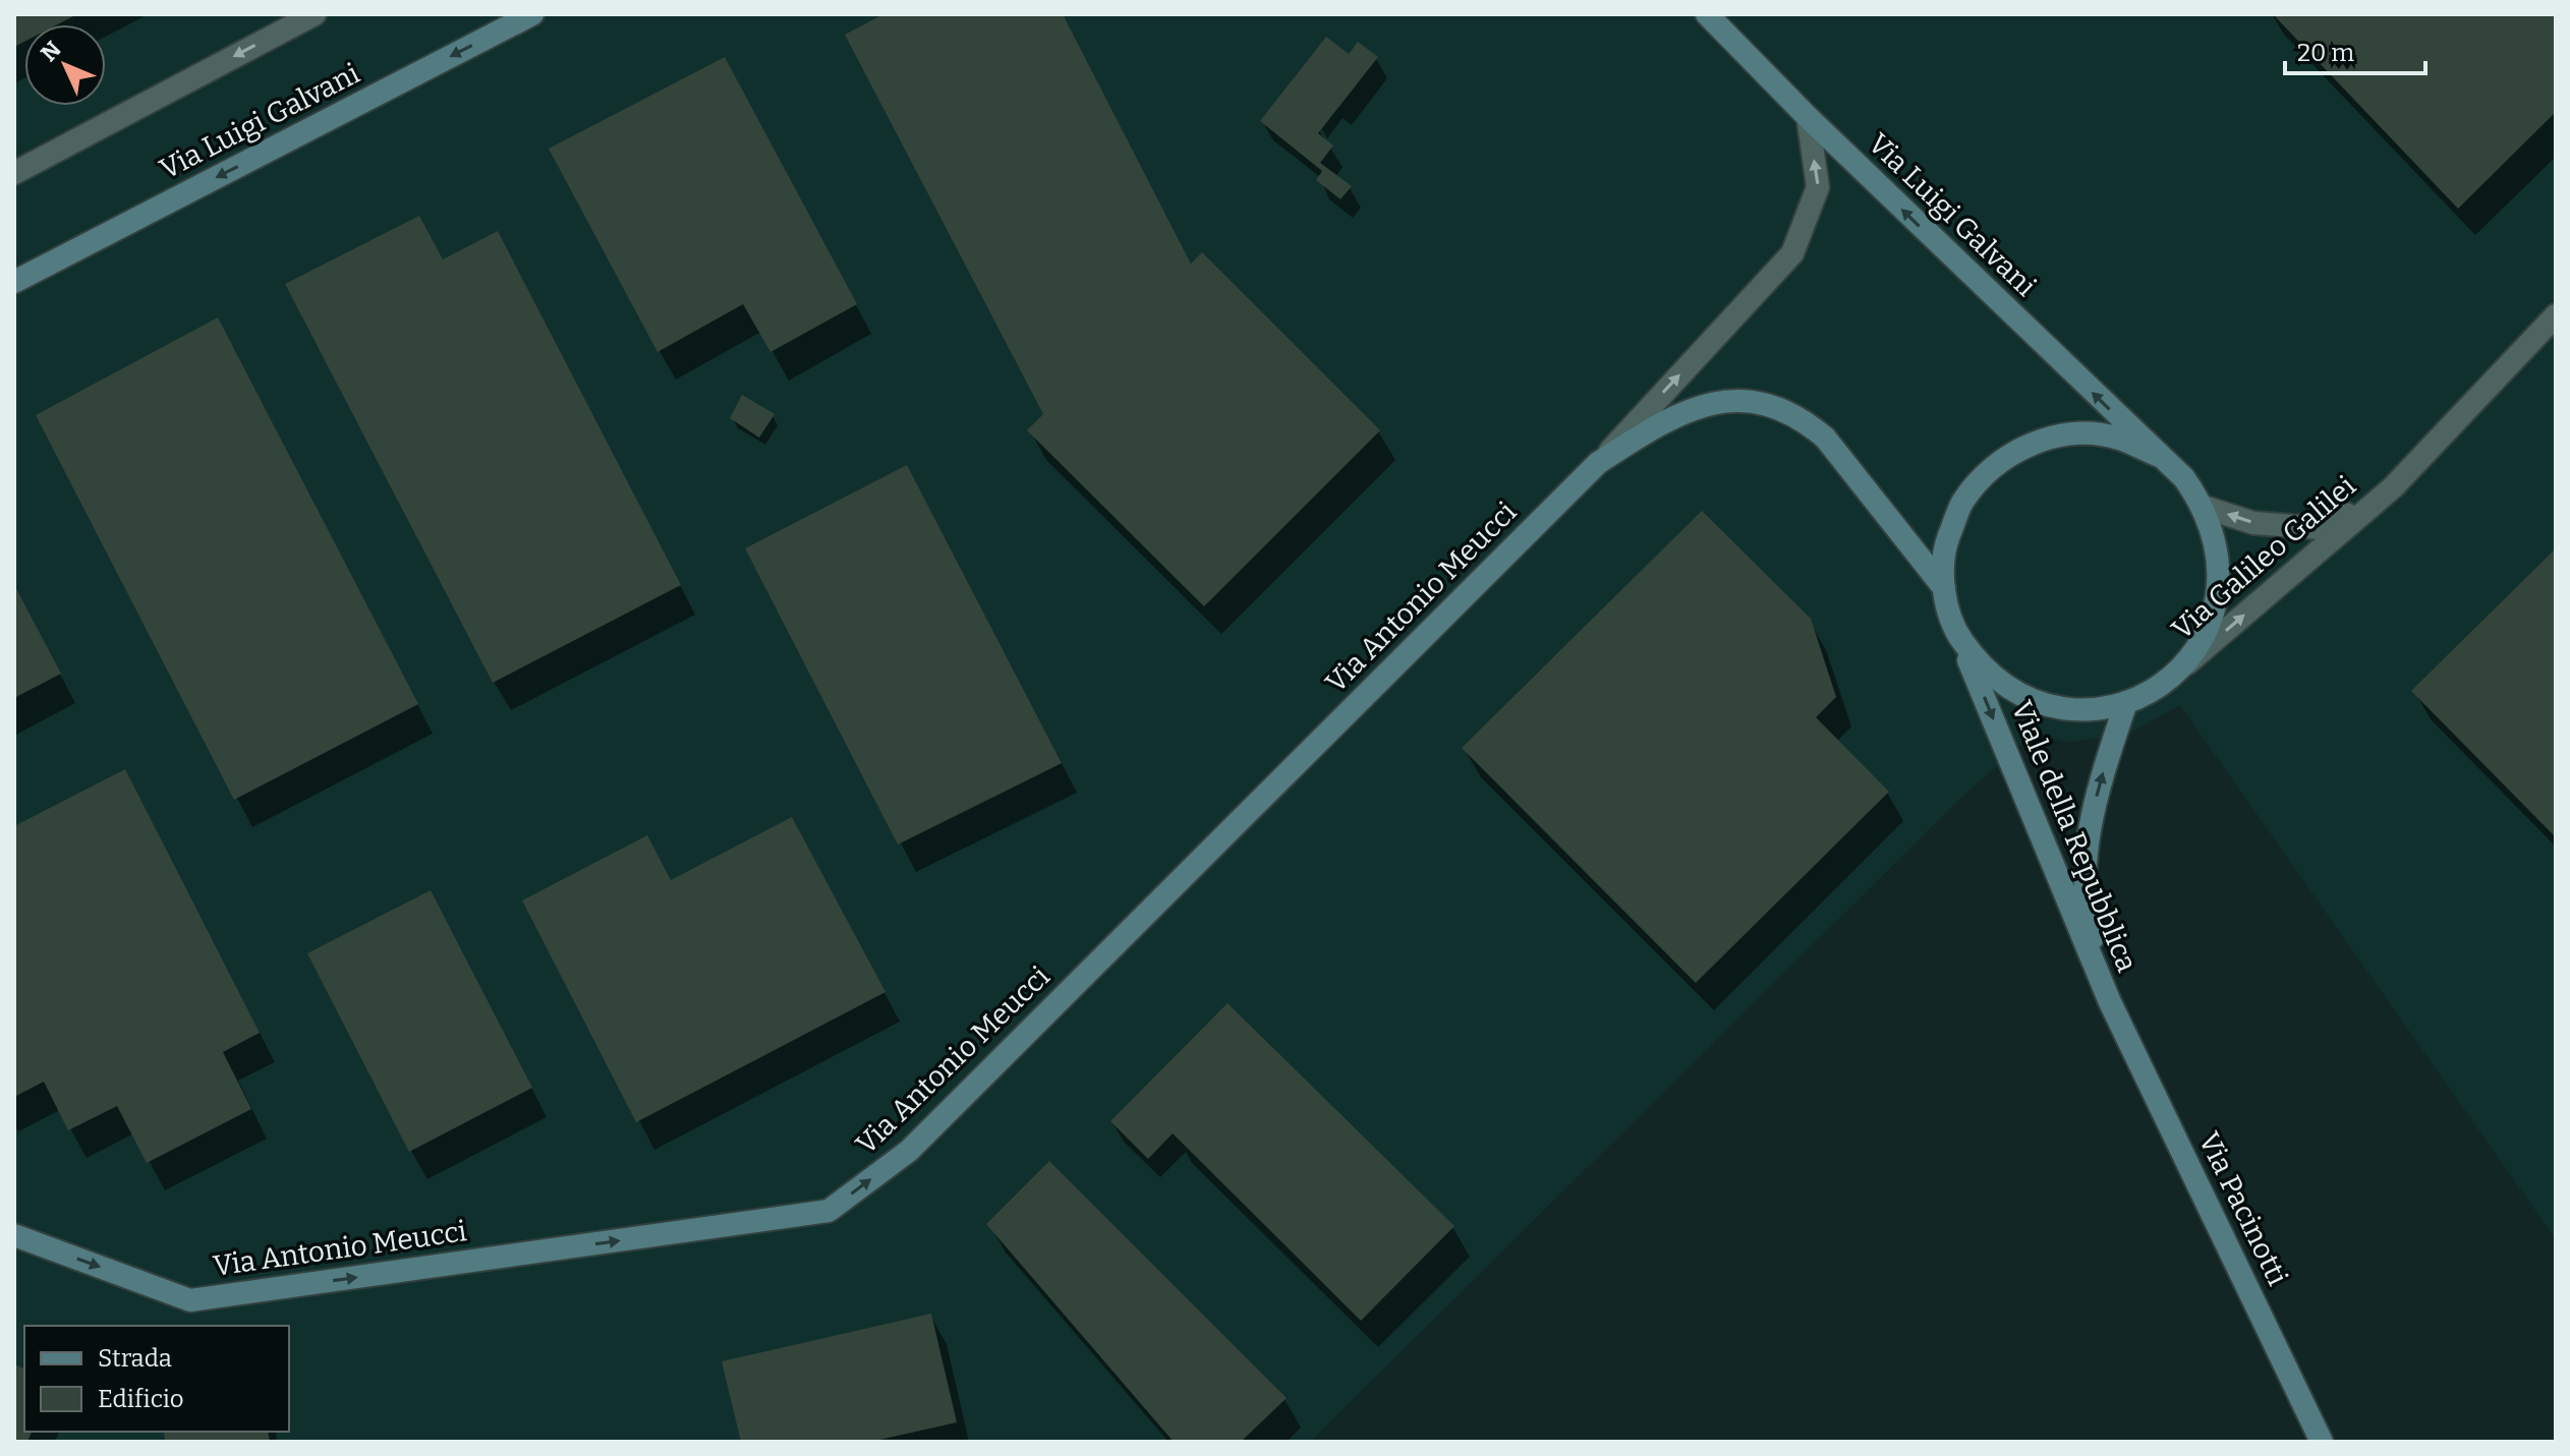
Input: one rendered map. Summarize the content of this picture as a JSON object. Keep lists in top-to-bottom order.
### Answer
{
  "streets": {
    "main road": [
      "Via Luigi Galvani",
      "Via Antonio Meucci",
      "Viale della Repubblica",
      "Via Pacinotti"
    ],
    "street": ["Via Galileo Galilei"]
  },
  "crossings": [
    ["Via Luigi Galvani", "Via Galileo Galilei"],
    ["Via Luigi Galvani", "Via Antonio Meucci"],
    ["Via Luigi Galvani", "Viale della Repubblica"],
    ["Via Galileo Galilei", "Via Antonio Meucci"],
    ["Via Galileo Galilei", "Viale della Repubblica"],
    ["Via Antonio Meucci", "Viale della Repubblica"],
    ["Viale della Repubblica", "Via Pacinotti"]
  ],
  "one_way": ["Via Luigi Galvani", "Via Antonio Meucci"],
  "legend": ["Strada", "Edificio"],
  "scale_bar": "20 m",
  "north": "top left"
}
